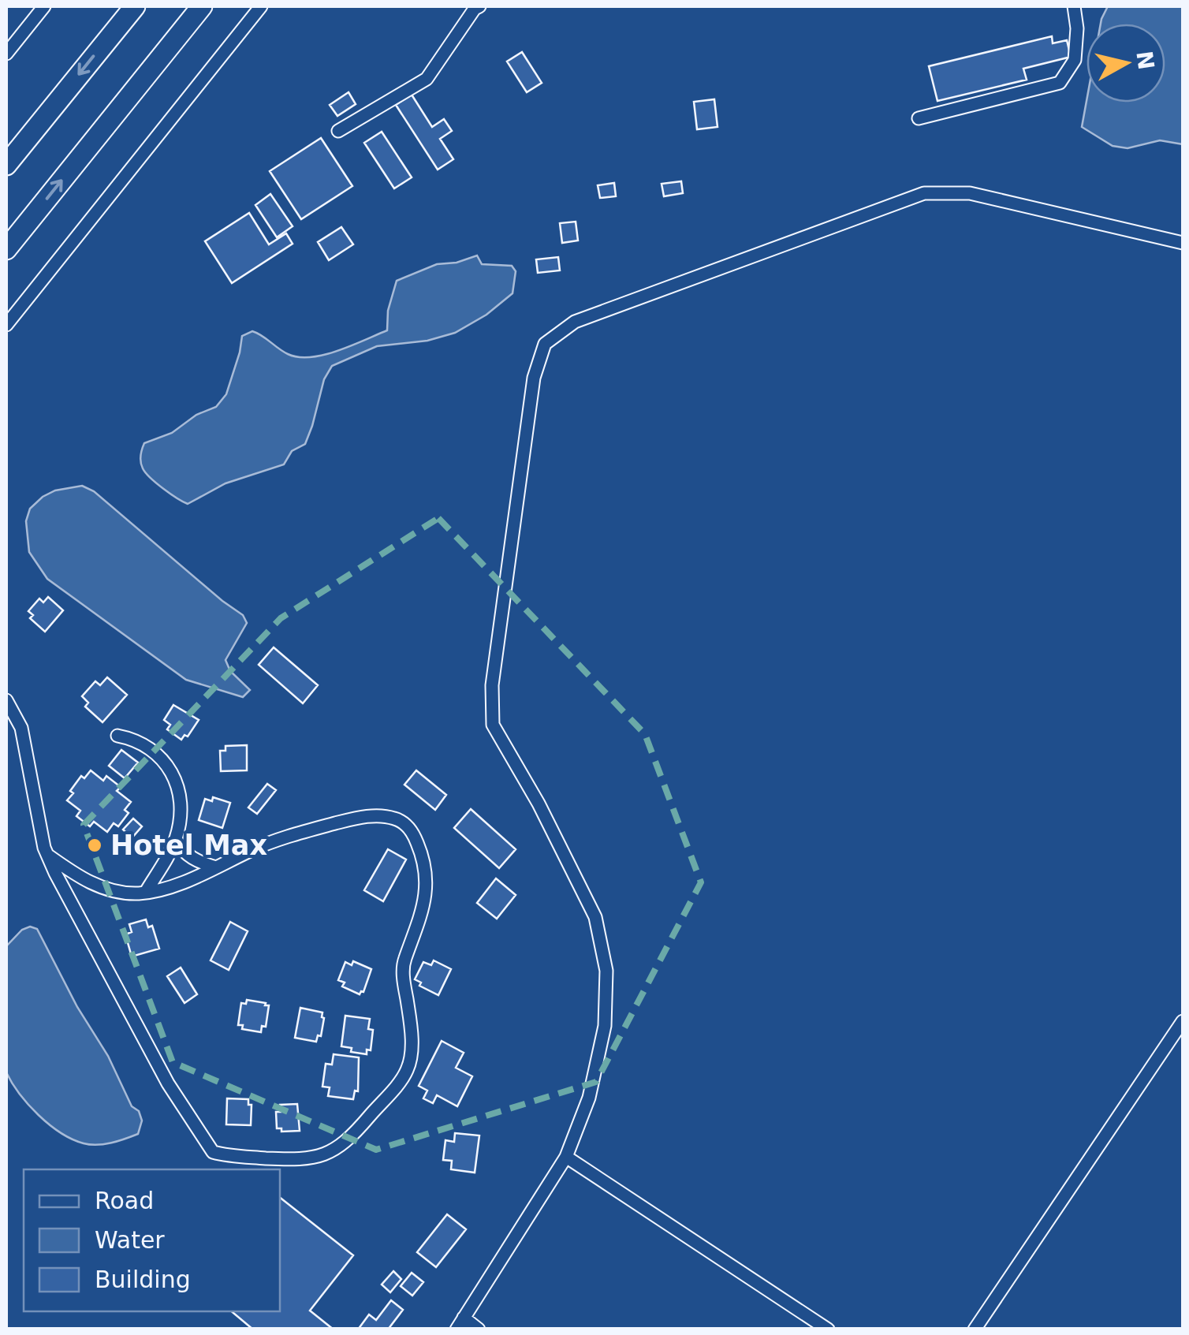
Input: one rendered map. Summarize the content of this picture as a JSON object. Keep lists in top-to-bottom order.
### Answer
{
  "places": ["Hotel Max"],
  "legend": ["Road", "Water", "Building"],
  "north": "right"
}
